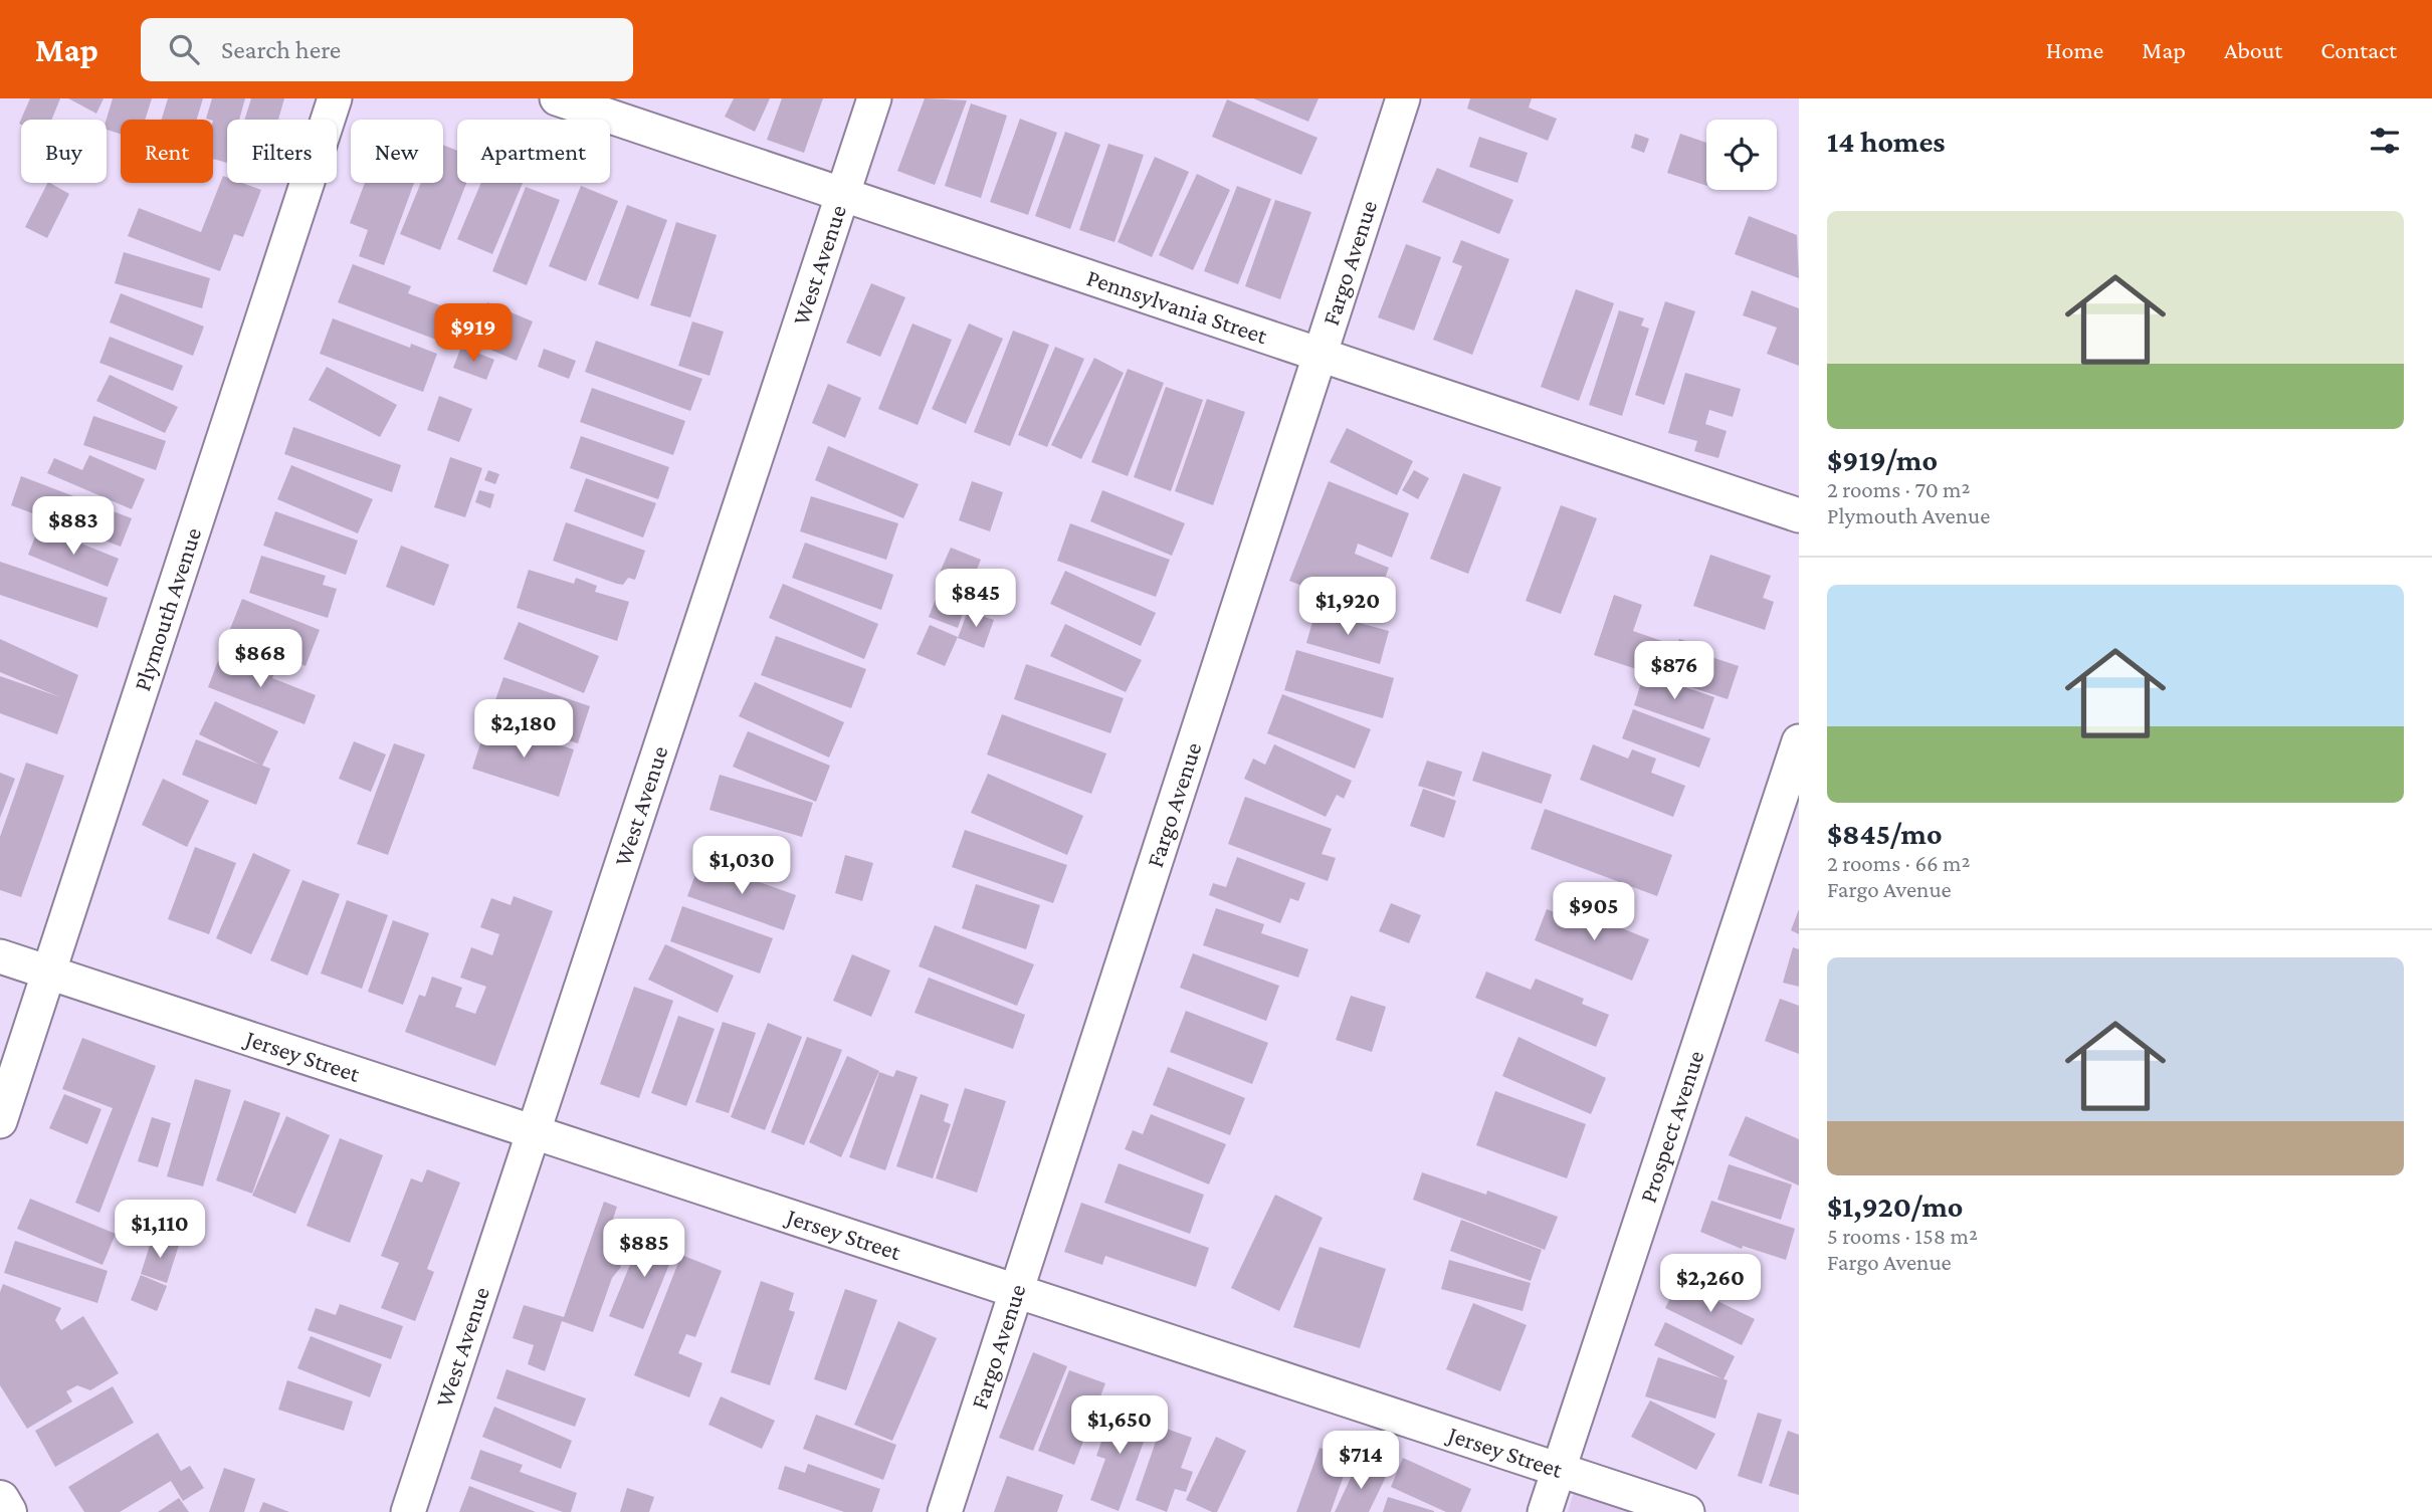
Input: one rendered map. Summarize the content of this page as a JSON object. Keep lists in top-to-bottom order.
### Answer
{
  "streets": {
    "street": [
      "Fargo Avenue",
      "West Avenue",
      "Pennsylvania Street",
      "Plymouth Avenue",
      "Jersey Street",
      "Prospect Avenue"
    ]
  },
  "crossings": [
    ["Fargo Avenue", "Pennsylvania Street"],
    ["Fargo Avenue", "Jersey Street"],
    ["West Avenue", "Pennsylvania Street"],
    ["West Avenue", "Jersey Street"],
    ["Plymouth Avenue", "Jersey Street"],
    ["Jersey Street", "Prospect Avenue"]
  ],
  "page": {
    "header": "Map",
    "search": "Search here",
    "nav": [
      "Home",
      "Map",
      "About",
      "Contact"
    ],
    "heading": "14 homes",
    "chip": [
      "Buy",
      "Rent",
      "Filters",
      "New",
      "Apartment"
    ],
    "list": [
      {
        "name": "$919/mo",
        "note": "2 rooms · 70 m² · Plymouth Avenue"
      },
      {
        "name": "$845/mo",
        "note": "2 rooms · 66 m² · Fargo Avenue"
      },
      {
        "name": "$1,920/mo",
        "note": "5 rooms · 158 m² · Fargo Avenue"
      }
    ],
    "price": [
      "$919",
      "$883",
      "$845",
      "$1,920",
      "$868",
      "$876",
      "$2,180",
      "$1,030",
      "$905",
      "$1,110",
      "$885",
      "$2,260",
      "$1,650",
      "$714"
    ]
  }
}
